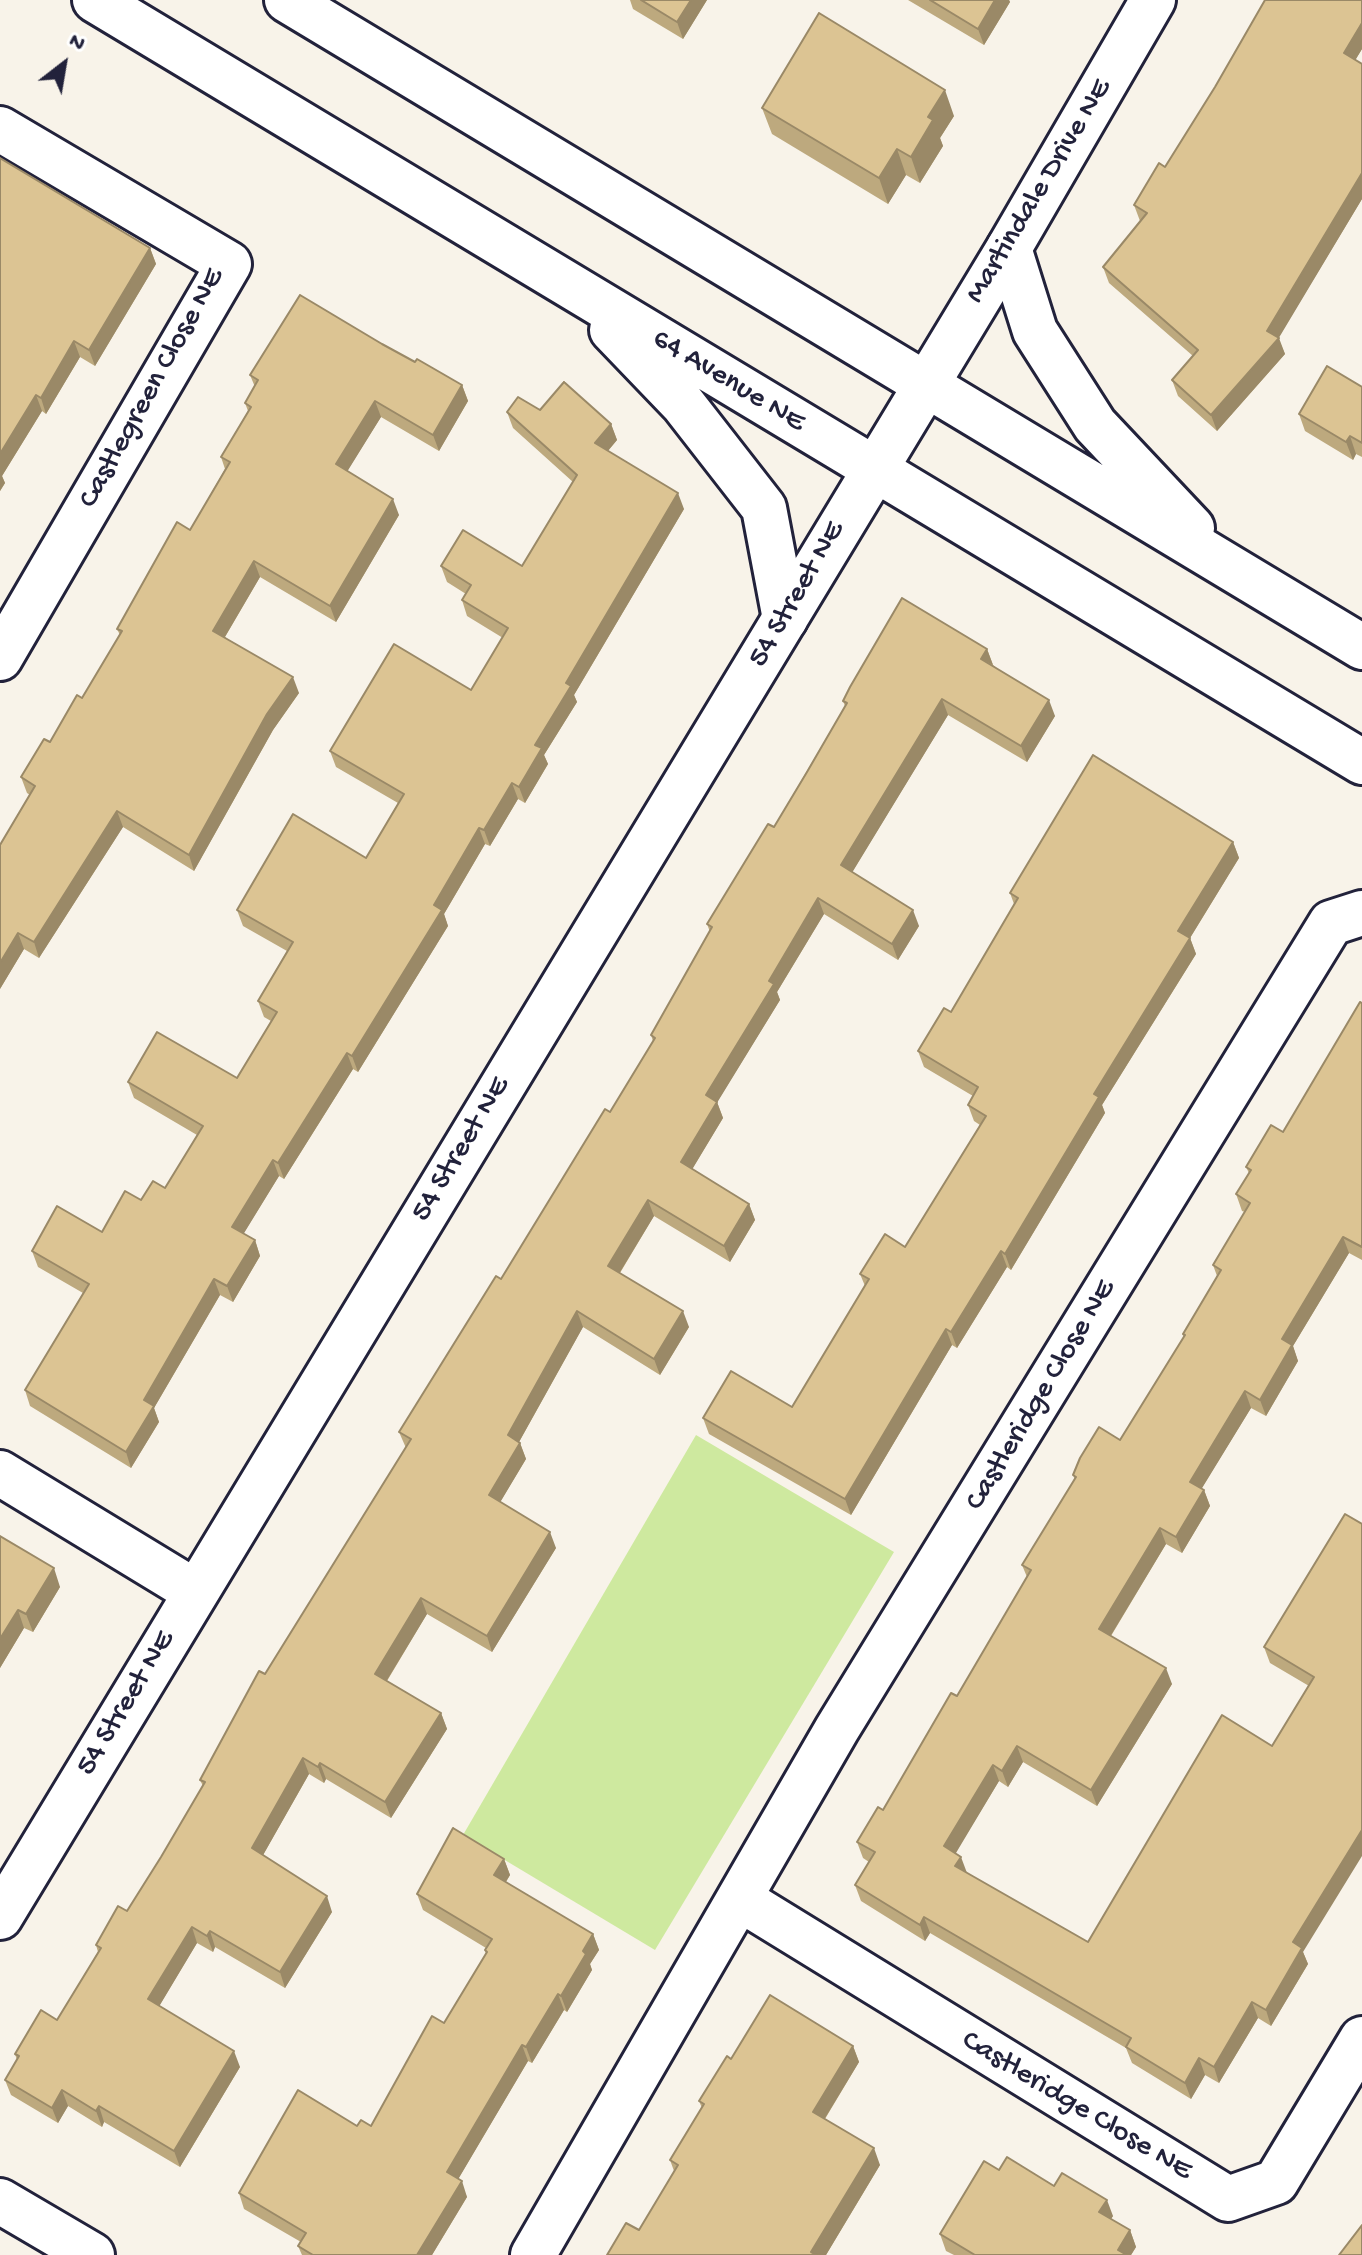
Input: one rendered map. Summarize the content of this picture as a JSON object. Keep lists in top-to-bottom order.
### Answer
{
  "streets": {
    "street": [
      "Martindale Drive NE",
      "64 Avenue NE",
      "Castlegreen Close NE",
      "54 Street NE",
      "Castleridge Close NE"
    ]
  },
  "crossings": [
    ["Martindale Drive NE", "54 Street NE"],
    ["64 Avenue NE", "54 Street NE"]
  ],
  "north": "top right"
}
